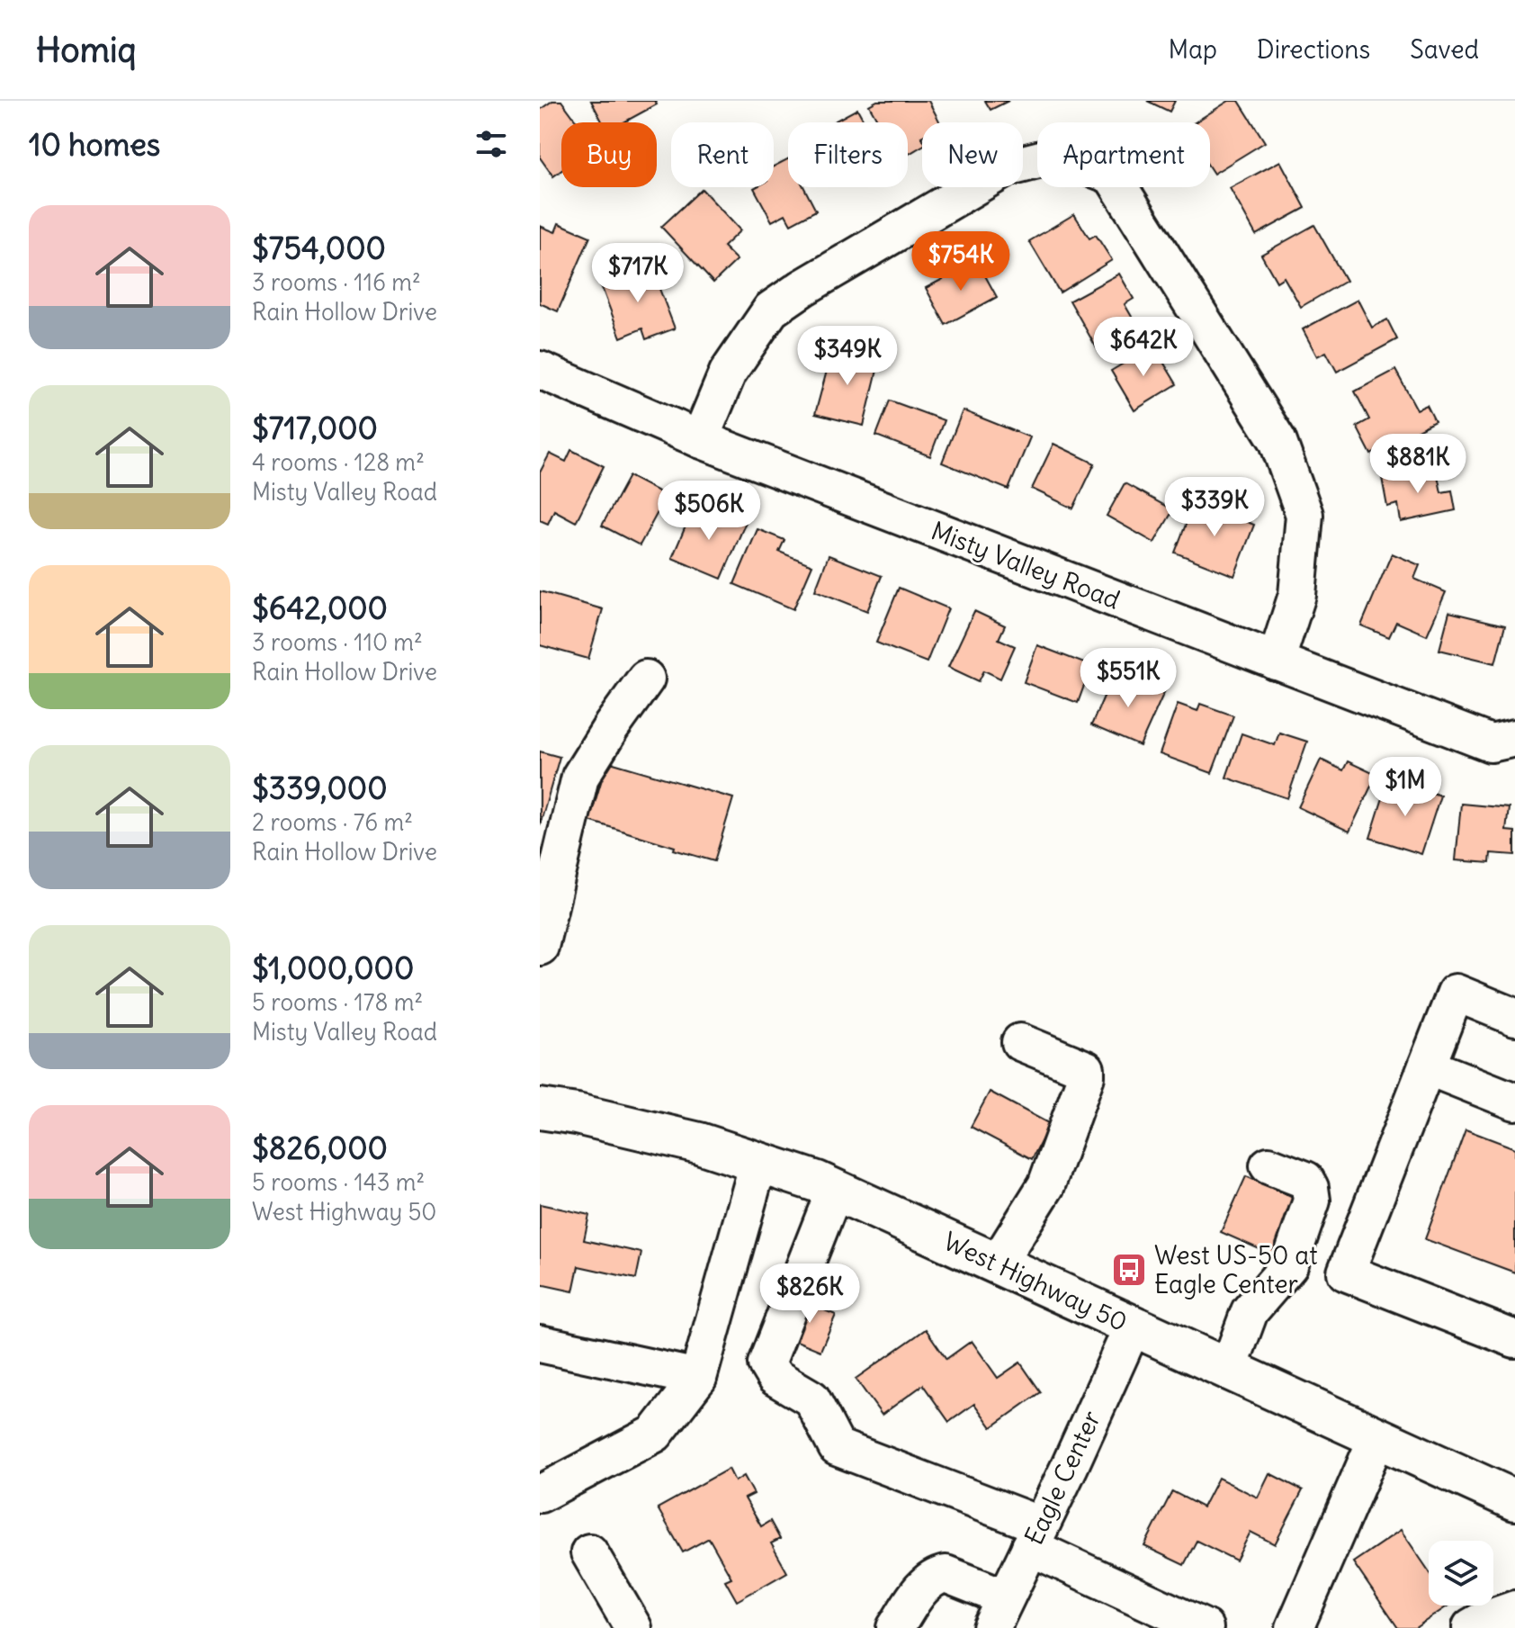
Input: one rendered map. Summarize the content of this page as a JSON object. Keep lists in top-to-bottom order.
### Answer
{
  "streets": {
    "main road": ["West Highway 50"],
    "street": ["Misty Valley Road", "Eagle Center"]
  },
  "crossings": [
    ["West Highway 50", "Eagle Center"]
  ],
  "places": {
    "bus stop": ["West US-50 at Eagle Center"]
  },
  "page": {
    "header": "Homiq",
    "nav": ["Map", "Directions", "Saved"],
    "heading": "10 homes",
    "chip": [
      "Buy",
      "Rent",
      "Filters",
      "New",
      "Apartment"
    ],
    "list": [
      {
        "name": "$754,000",
        "note": "3 rooms · 116 m² · Rain Hollow Drive"
      },
      {
        "name": "$717,000",
        "note": "4 rooms · 128 m² · Misty Valley Road"
      },
      {
        "name": "$642,000",
        "note": "3 rooms · 110 m² · Rain Hollow Drive"
      },
      {
        "name": "$339,000",
        "note": "2 rooms · 76 m² · Rain Hollow Drive"
      },
      {
        "name": "$1,000,000",
        "note": "5 rooms · 178 m² · Misty Valley Road"
      },
      {
        "name": "$826,000",
        "note": "5 rooms · 143 m² · West Highway 50"
      }
    ],
    "price": [
      "$754K",
      "$717K",
      "$642K",
      "$349K",
      "$881K",
      "$339K",
      "$506K",
      "$551K",
      "$1M",
      "$826K"
    ]
  }
}
